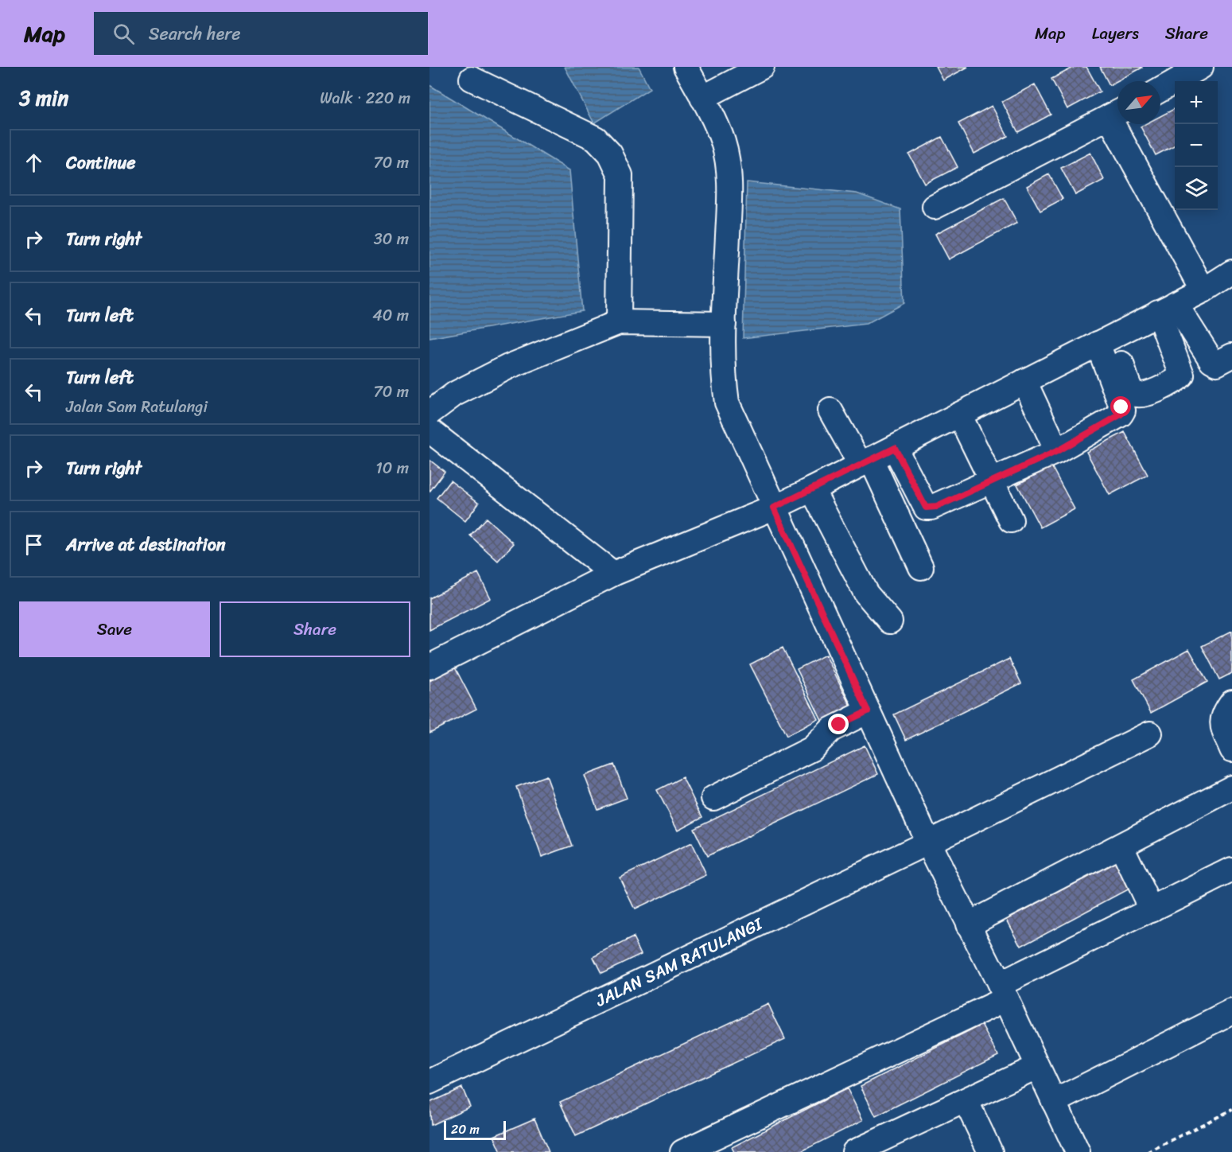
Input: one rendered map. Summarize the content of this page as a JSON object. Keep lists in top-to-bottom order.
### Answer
{
  "streets": {
    "street": ["JALAN SAM RATULANGI"]
  },
  "scale_bar": "20 m",
  "north": "top right",
  "page": {
    "header": "Map",
    "search": "Search here",
    "nav": ["Map", "Layers", "Share"],
    "heading": ["3 min", "Walk · 220 m"],
    "map_buttons": ["+", "−"],
    "list": [
      ["Continue", "70 m"],
      ["Turn right", "30 m"],
      ["Turn left", "40 m"],
      ["Turn left", "Jalan Sam Ratulangi", "70 m"],
      ["Turn right", "10 m"],
      "Arrive at destination"
    ],
    "buttons": ["Save", "Share"],
    "scale": "20 m"
  }
}
